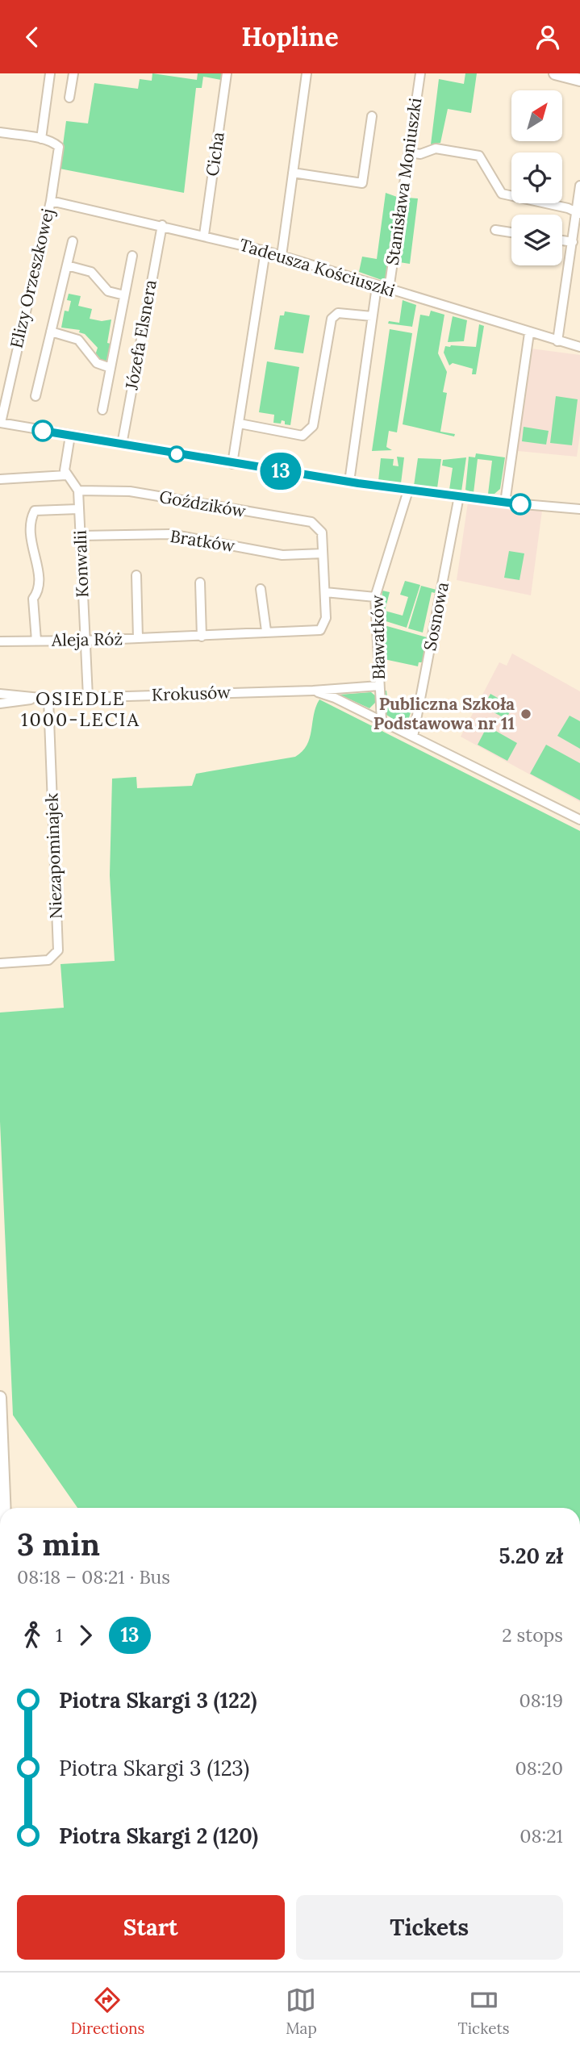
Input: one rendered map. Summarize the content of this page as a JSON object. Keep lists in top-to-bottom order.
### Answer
{
  "streets": {
    "street": [
      "Cicha",
      "Stanisława Moniuszki",
      "Tadeusza Kościuszki",
      "Elizy Orzeszkowej",
      "Józefa Elsnera",
      "Goździków",
      "Bratków",
      "Konwalii",
      "Sosnowa",
      "Bławatków",
      "Aleja Róż",
      "Krokusów",
      "Niezapominajek"
    ]
  },
  "crossings": [
    ["Cicha", "Tadeusza Kościuszki"],
    ["Stanisława Moniuszki", "Tadeusza Kościuszki"],
    ["Tadeusza Kościuszki", "Elizy Orzeszkowej"],
    ["Tadeusza Kościuszki", "Józefa Elsnera"],
    ["Elizy Orzeszkowej", "Józefa Elsnera"],
    ["Goździków", "Konwalii"],
    ["Goździków", "Aleja Róż"],
    ["Bratków", "Konwalii"],
    ["Bratków", "Aleja Róż"],
    ["Konwalii", "Aleja Róż"],
    ["Konwalii", "Krokusów"],
    ["Bławatków", "Krokusów"],
    ["Krokusów", "Niezapominajek"]
  ],
  "districts": ["OSIEDLE 1000-LECIA"],
  "places": ["Publiczna Szkoła Podstawowa nr 11"],
  "lines": ["bus line 13"],
  "north": "top right",
  "page": {
    "header": "Hopline",
    "on_map": "13",
    "heading": ["3 min", "08:18 – 08:21 · Bus", "5.20 zł"],
    "legs": ["1", "13", "2 stops"],
    "list": [
      {
        "name": "Piotra Skargi 3 (122)",
        "value": "08:19"
      },
      {
        "name": "Piotra Skargi 3 (123)",
        "value": "08:20"
      },
      {
        "name": "Piotra Skargi 2 (120)",
        "value": "08:21"
      }
    ],
    "buttons": ["Start", "Tickets"],
    "tabs": ["Directions", "Map", "Tickets"]
  }
}
